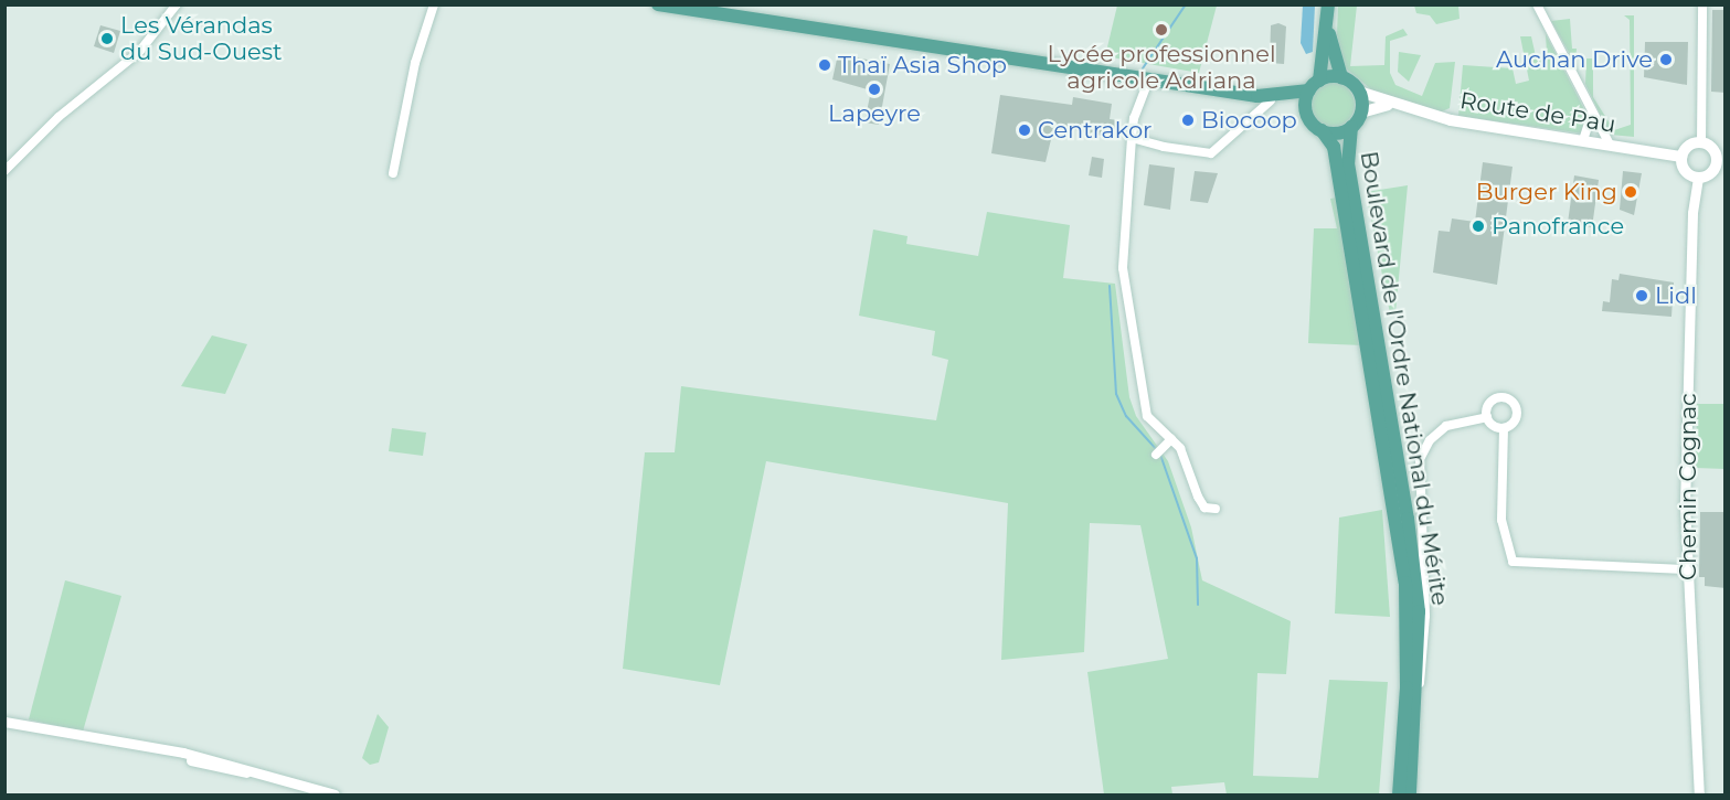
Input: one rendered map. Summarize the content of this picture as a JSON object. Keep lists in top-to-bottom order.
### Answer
{
  "streets": {
    "main road": ["Route de Pau", "Boulevard de l'Ordre National du Mérite"],
    "street": ["Chemin Cognac"]
  },
  "crossings": [
    ["Route de Pau", "Boulevard de l'Ordre National du Mérite"],
    ["Route de Pau", "Chemin Cognac"]
  ],
  "places": [
    "Lycée professionnel agricole Adriana",
    "Les Vérandas du Sud-Ouest",
    "Auchan Drive",
    "Thaï Asia Shop",
    "Lapeyre",
    "Biocoop",
    "Centrakor",
    "Burger King",
    "Panofrance",
    "Lidl"
  ]
}
